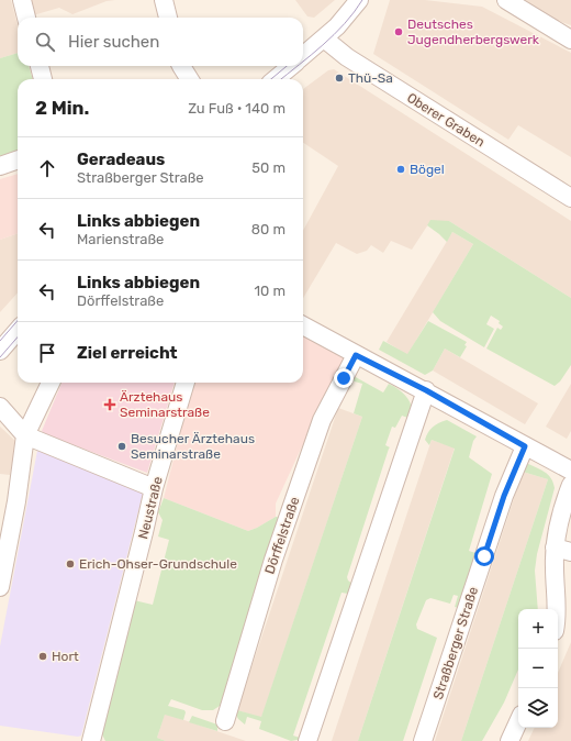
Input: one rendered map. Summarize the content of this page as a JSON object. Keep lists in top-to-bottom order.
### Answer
{
  "streets": {
    "street": [
      "Oberer Graben",
      "Neustraße",
      "Dörffelstraße",
      "Straßberger Straße"
    ]
  },
  "places": {
    "other": [
      "Deutsches Jugendherbergswerk",
      "Thü-Sa",
      "Bögel",
      "Besucher Ärztehaus Seminarstraße",
      "Erich-Ohser-Grundschule",
      "Hort"
    ],
    "health": ["Ärztehaus Seminarstraße"]
  },
  "page": {
    "search": "Hier suchen",
    "heading": ["2 Min.", "Zu Fuß · 140 m"],
    "list": [
      ["Geradeaus", "Straßberger Straße", "50 m"],
      ["Links abbiegen", "Marienstraße", "80 m"],
      ["Links abbiegen", "Dörffelstraße", "10 m"],
      "Ziel erreicht"
    ],
    "map_buttons": ["+", "−"]
  }
}
